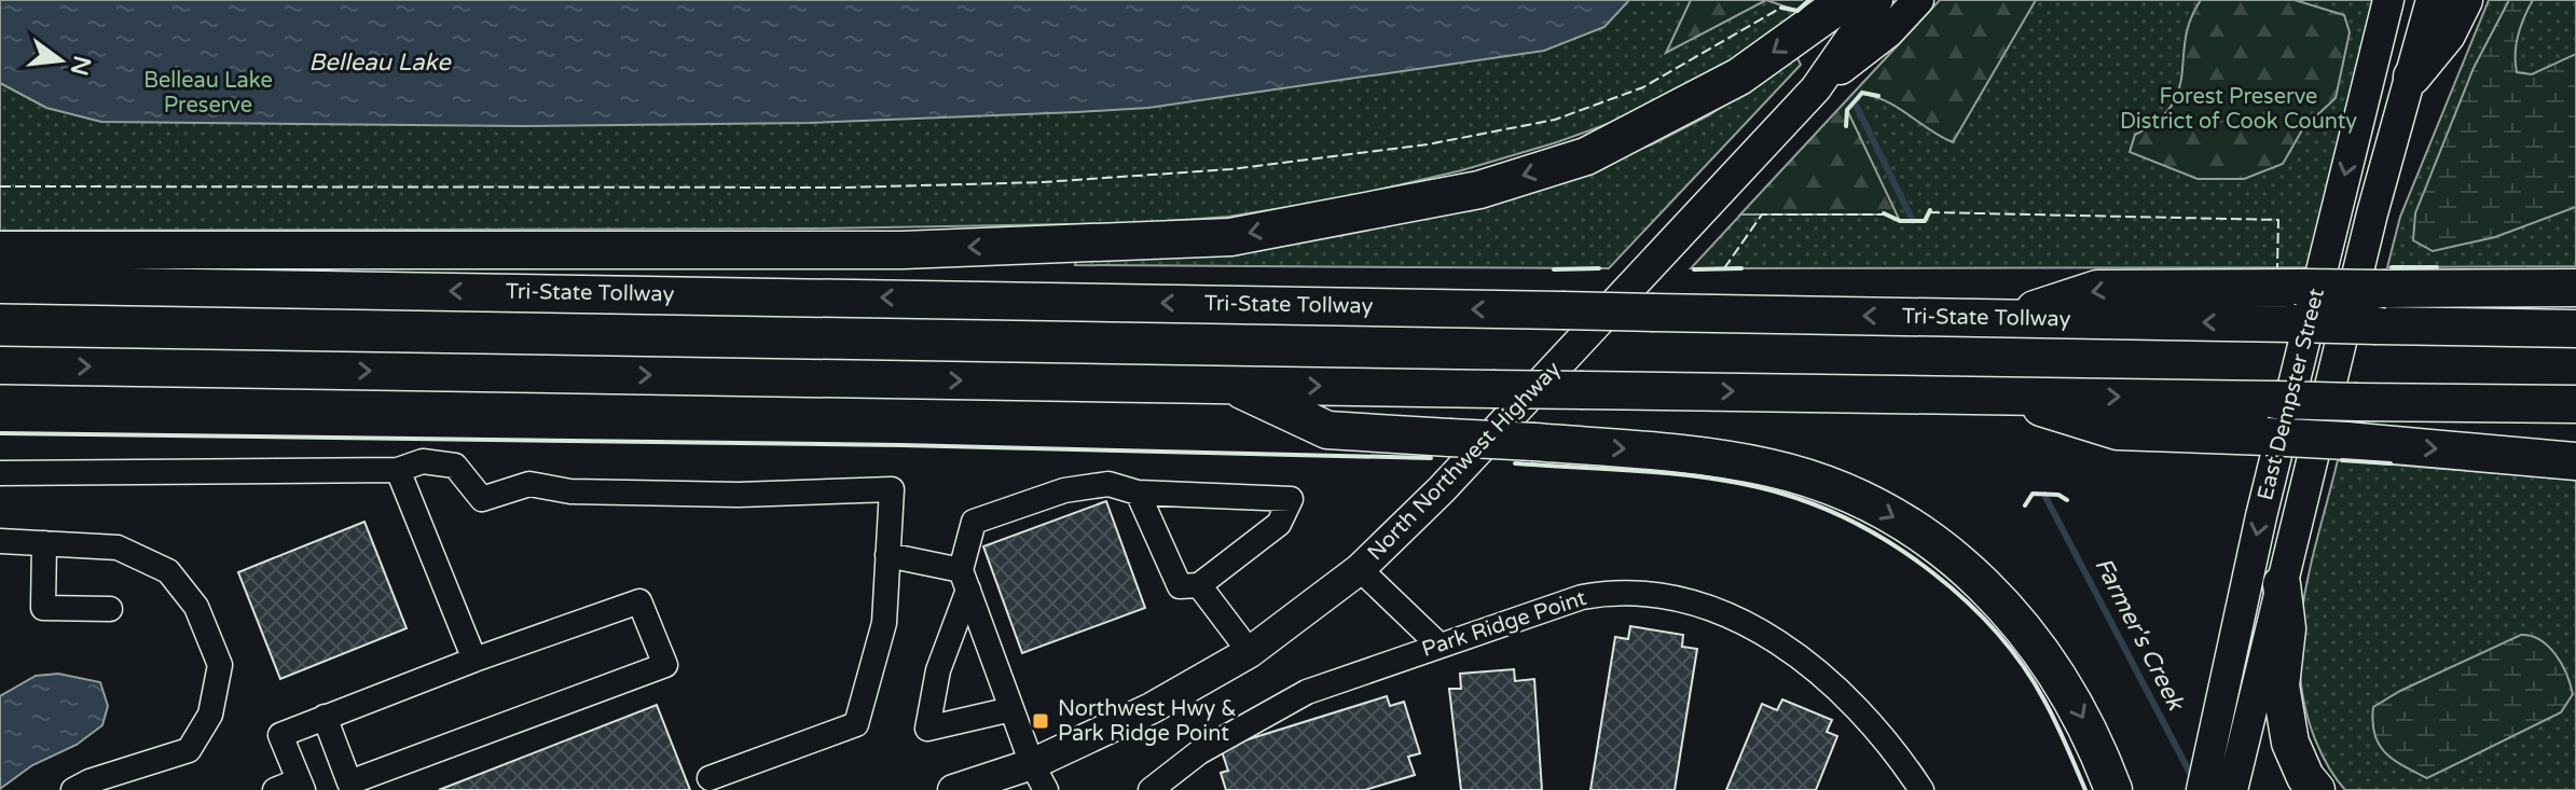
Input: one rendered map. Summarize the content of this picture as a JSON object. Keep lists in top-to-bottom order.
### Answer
{
  "streets": {
    "highway": ["Tri-State Tollway"],
    "main road": ["East Dempster Street", "North Northwest Highway"],
    "street": ["Park Ridge Point"]
  },
  "water": ["Belleau Lake", "Farmer's Creek"],
  "parks": ["Belleau Lake Preserve", "Forest Preserve District of Cook County"],
  "places": {
    "transit": ["Northwest Hwy & Park Ridge Point"]
  },
  "north": "right"
}
